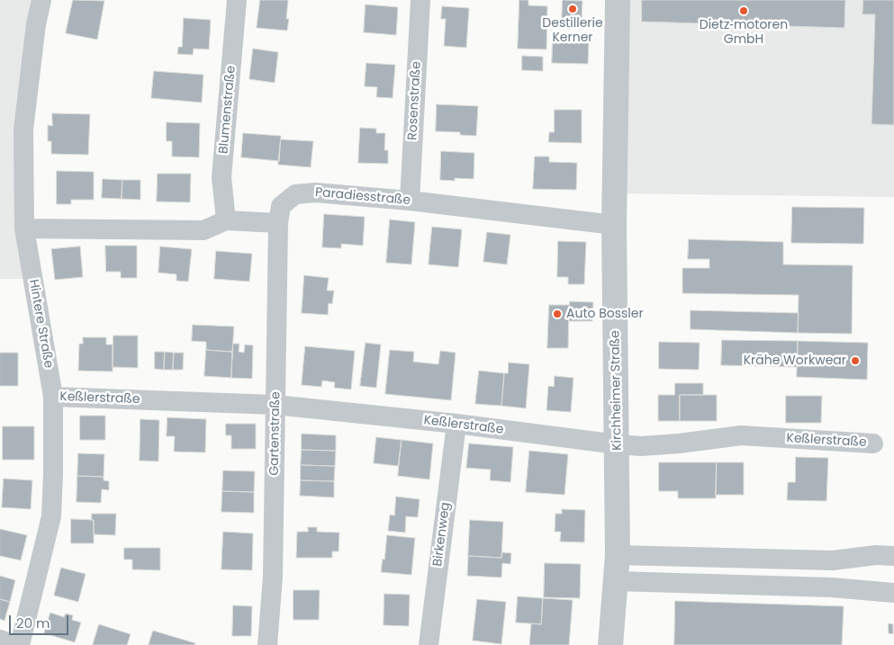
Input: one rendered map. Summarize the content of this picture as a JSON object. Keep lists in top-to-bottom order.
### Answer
{
  "streets": {
    "street": [
      "Rosenstraße",
      "Blumenstraße",
      "Paradiesstraße",
      "Hintere Straße",
      "Kirchheimer Straße",
      "Keßlerstraße",
      "Gartenstraße",
      "Birkenweg"
    ]
  },
  "crossings": [
    ["Rosenstraße", "Paradiesstraße"],
    ["Paradiesstraße", "Kirchheimer Straße"],
    ["Paradiesstraße", "Gartenstraße"],
    ["Hintere Straße", "Keßlerstraße"],
    ["Kirchheimer Straße", "Keßlerstraße"],
    ["Keßlerstraße", "Gartenstraße"],
    ["Keßlerstraße", "Birkenweg"]
  ],
  "places": [
    "Destillerie Kerner",
    "Dietz‐motoren GmbH",
    "Auto Bossler",
    "Krähe Workwear"
  ],
  "scale_bar": "20 m"
}
